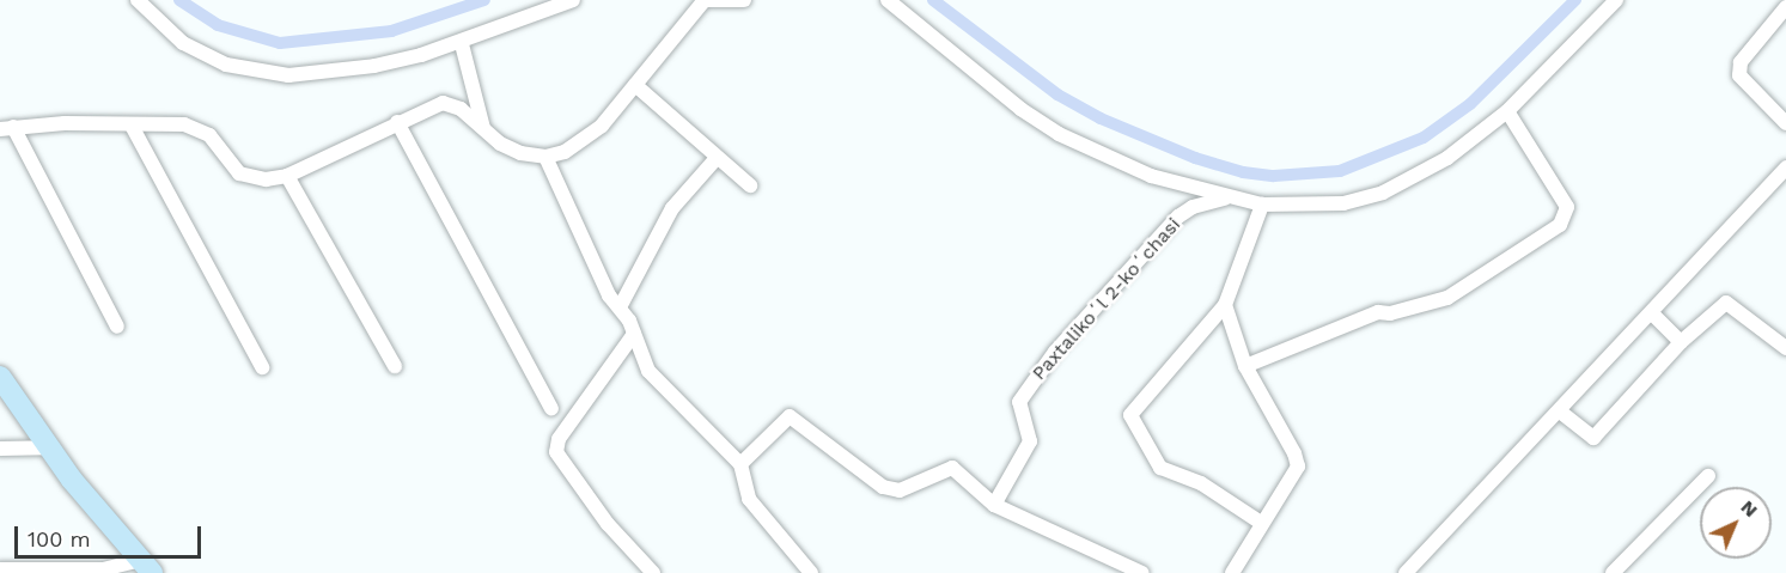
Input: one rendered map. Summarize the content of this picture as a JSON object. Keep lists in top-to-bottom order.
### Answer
{
  "streets": {
    "street": ["Paxtalikoʻl 2-koʻchasi"]
  },
  "scale_bar": "100 m",
  "north": "top right"
}
